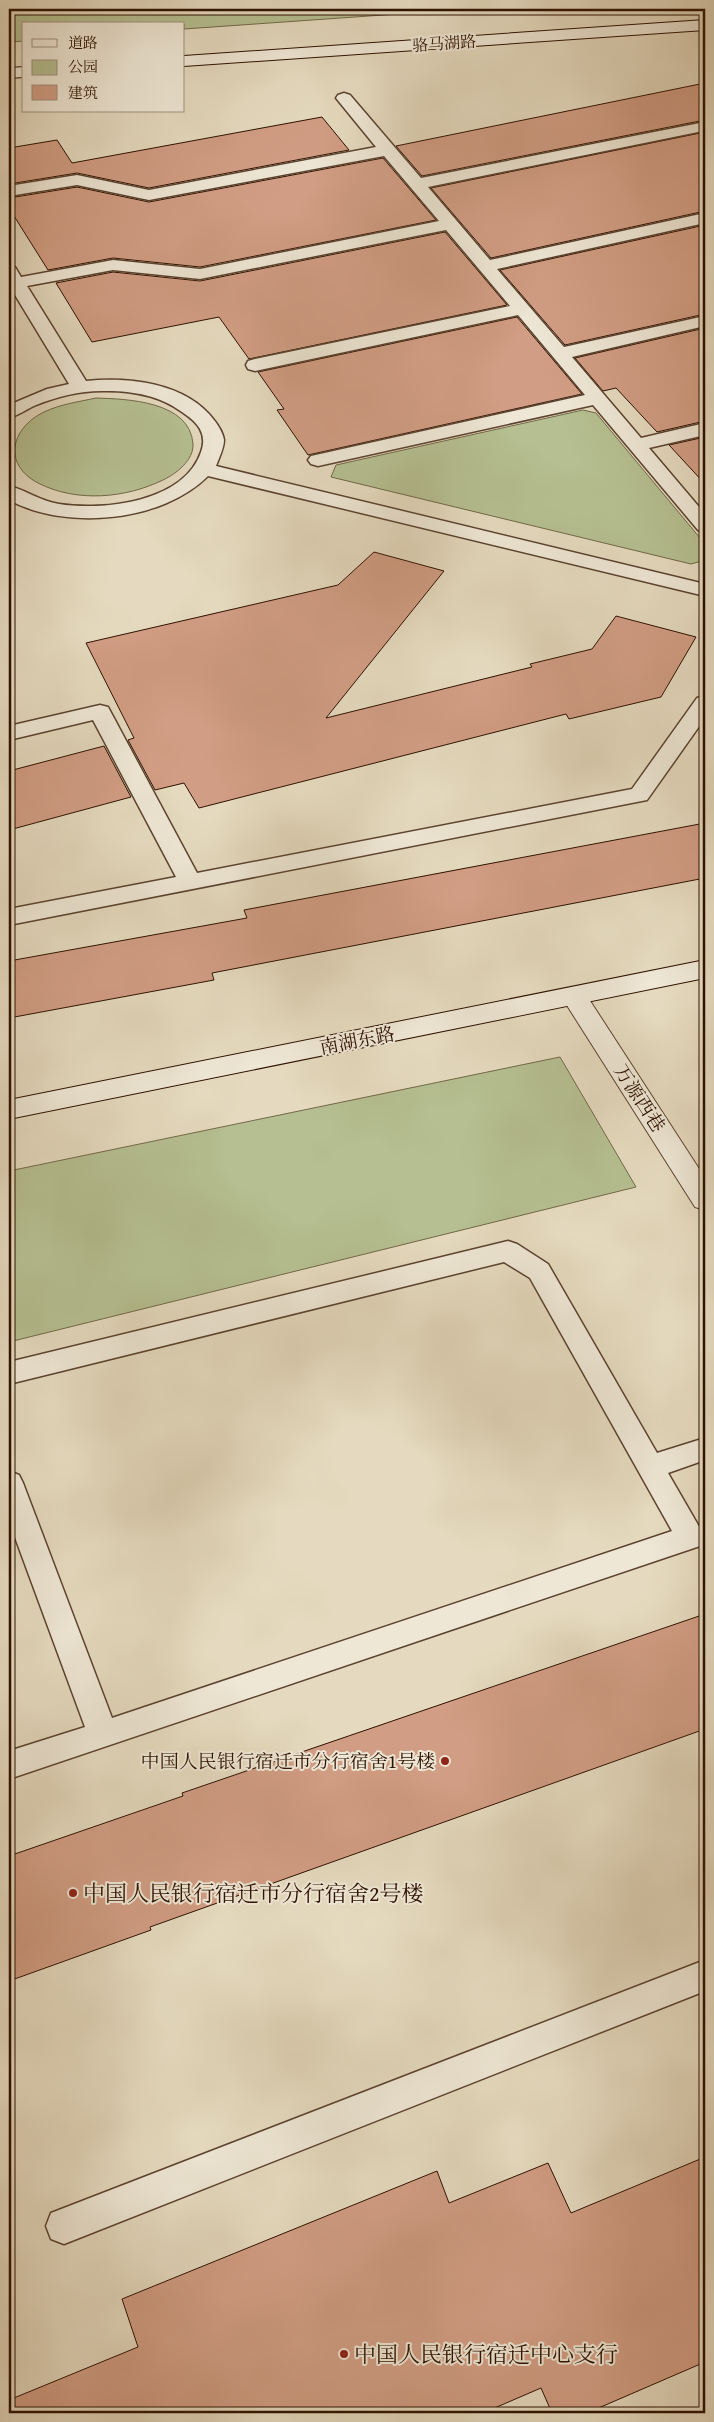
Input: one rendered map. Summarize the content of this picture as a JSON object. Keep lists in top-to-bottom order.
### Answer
{
  "streets": {
    "street": ["骆马湖路", "南湖东路", "万源西巷"]
  },
  "crossings": [
    ["南湖东路", "万源西巷"]
  ],
  "places": ["中国人民银行宿迁市分行宿舍1号楼", "中国人民银行宿迁市分行宿舍2号楼", "中国人民银行宿迁中心支行"],
  "legend": ["道路", "公园", "建筑"]
}
